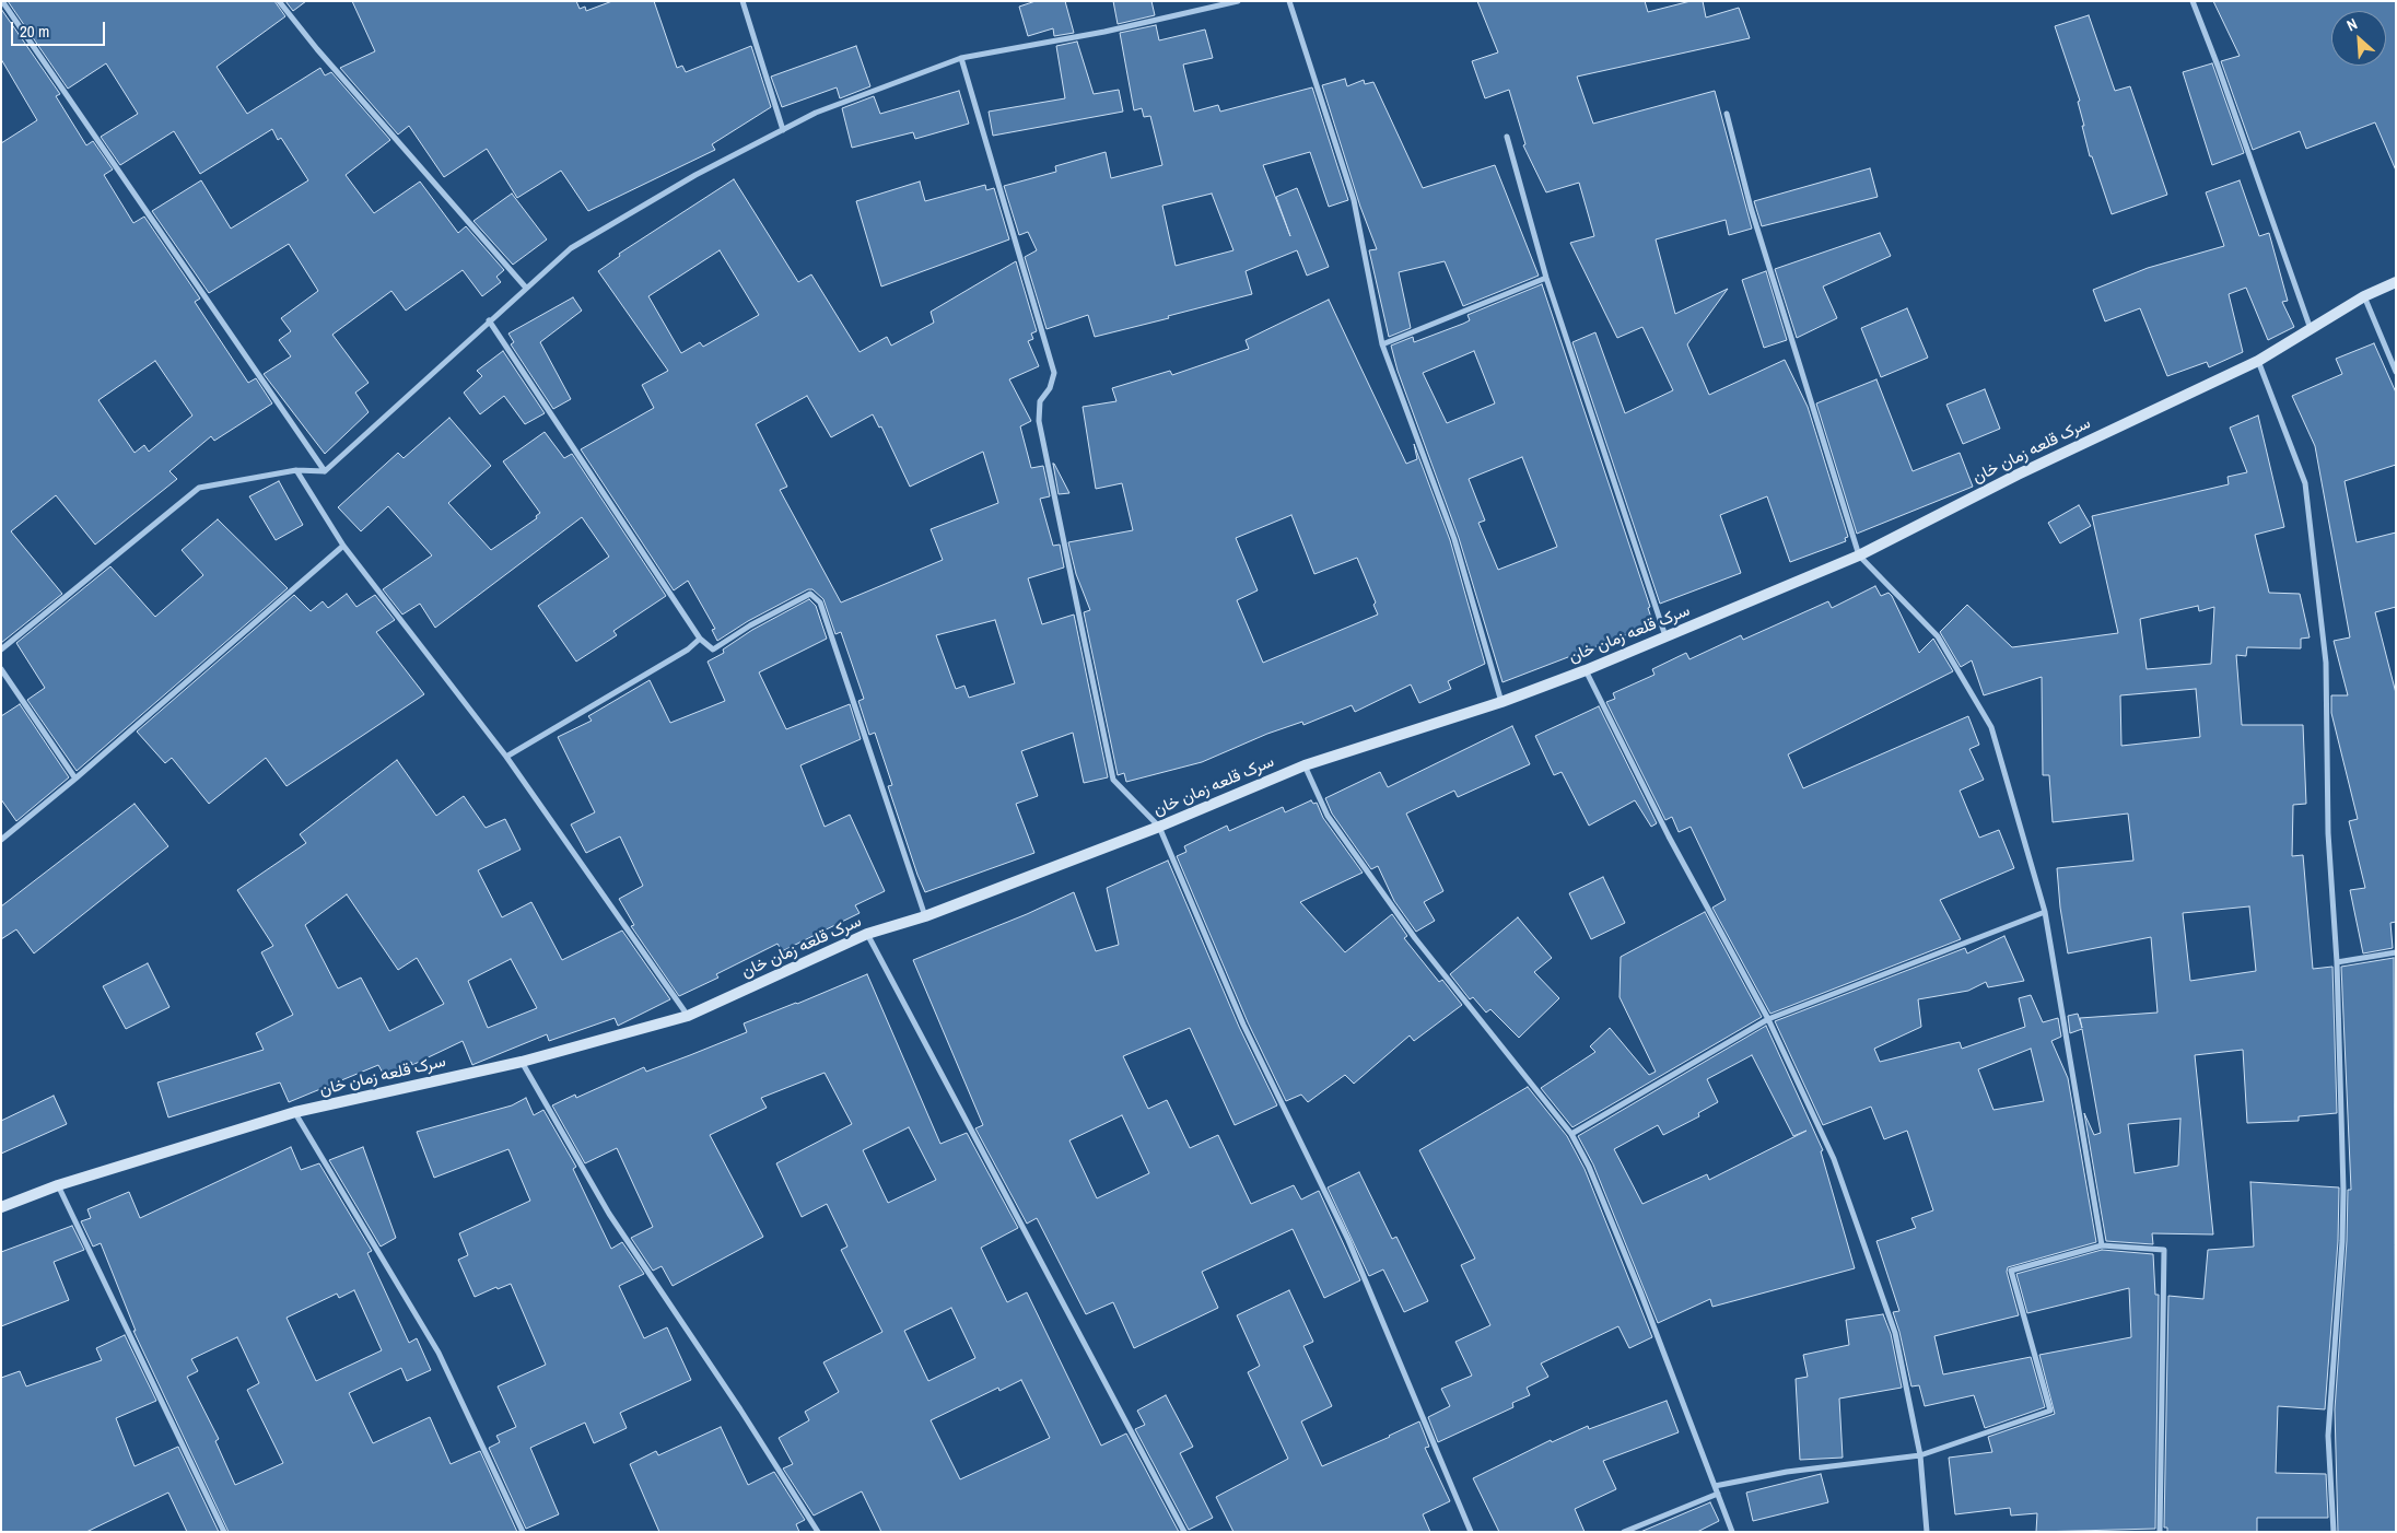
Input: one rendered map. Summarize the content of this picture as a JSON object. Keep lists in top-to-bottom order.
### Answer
{
  "streets": {
    "street": ["سرک قلعه زمان خان"]
  },
  "scale_bar": "20 m",
  "north": "top left"
}
